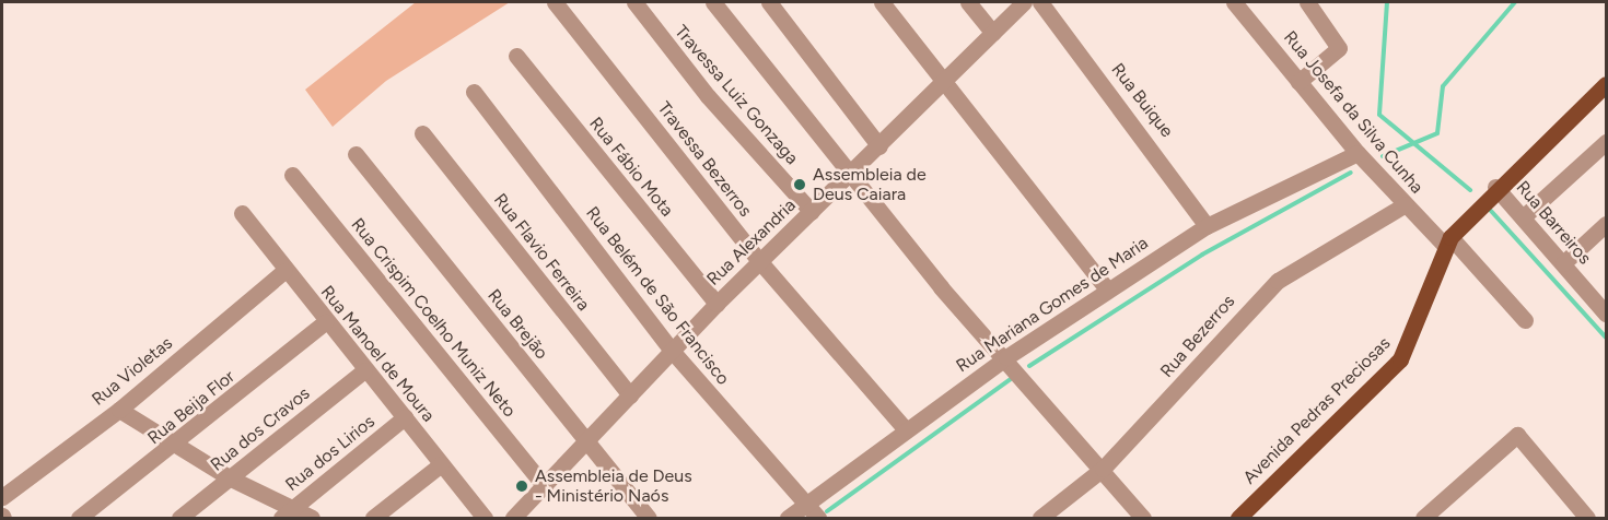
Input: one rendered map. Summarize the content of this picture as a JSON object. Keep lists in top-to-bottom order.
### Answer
{
  "streets": {
    "main road": ["Avenida Pedras Preciosas"],
    "street": [
      "Travessa Luiz Gonzaga",
      "Rua Buique",
      "Rua Josefa da Silva Cunha",
      "Travessa Bezerros",
      "Rua Fábio Mota",
      "Rua Barreiros",
      "Rua Alexandria",
      "Rua Flavio Ferreira",
      "Rua Belém de São Francisco",
      "Rua Mariana Gomes de Maria",
      "Rua Crispim Coelho Muniz Neto",
      "Rua Brejão",
      "Rua Bezerros",
      "Rua Manoel de Moura",
      "Rua Violetas",
      "Rua Beija Flor",
      "Rua dos Cravos",
      "Rua dos Lirios"
    ]
  },
  "crossings": [
    ["Travessa Luiz Gonzaga", "Rua Alexandria"],
    ["Rua Buique", "Rua Mariana Gomes de Maria"],
    ["Rua Josefa da Silva Cunha", "Rua Mariana Gomes de Maria"],
    ["Rua Josefa da Silva Cunha", "Rua Bezerros"],
    ["Rua Josefa da Silva Cunha", "Avenida Pedras Preciosas"],
    ["Travessa Bezerros", "Rua Alexandria"],
    ["Travessa Bezerros", "Rua Mariana Gomes de Maria"],
    ["Rua Fábio Mota", "Rua Alexandria"],
    ["Rua Barreiros", "Avenida Pedras Preciosas"],
    ["Rua Alexandria", "Rua Flavio Ferreira"],
    ["Rua Alexandria", "Rua Belém de São Francisco"],
    ["Rua Alexandria", "Rua Crispim Coelho Muniz Neto"],
    ["Rua Alexandria", "Rua Brejão"],
    ["Rua Belém de São Francisco", "Rua Mariana Gomes de Maria"],
    ["Rua Manoel de Moura", "Rua Violetas"],
    ["Rua Manoel de Moura", "Rua Beija Flor"],
    ["Rua Manoel de Moura", "Rua dos Cravos"],
    ["Rua Manoel de Moura", "Rua dos Lirios"]
  ],
  "places": ["Assembleia de Deus Caiara", "Assembleia de Deus - Ministério Naós"]
}
